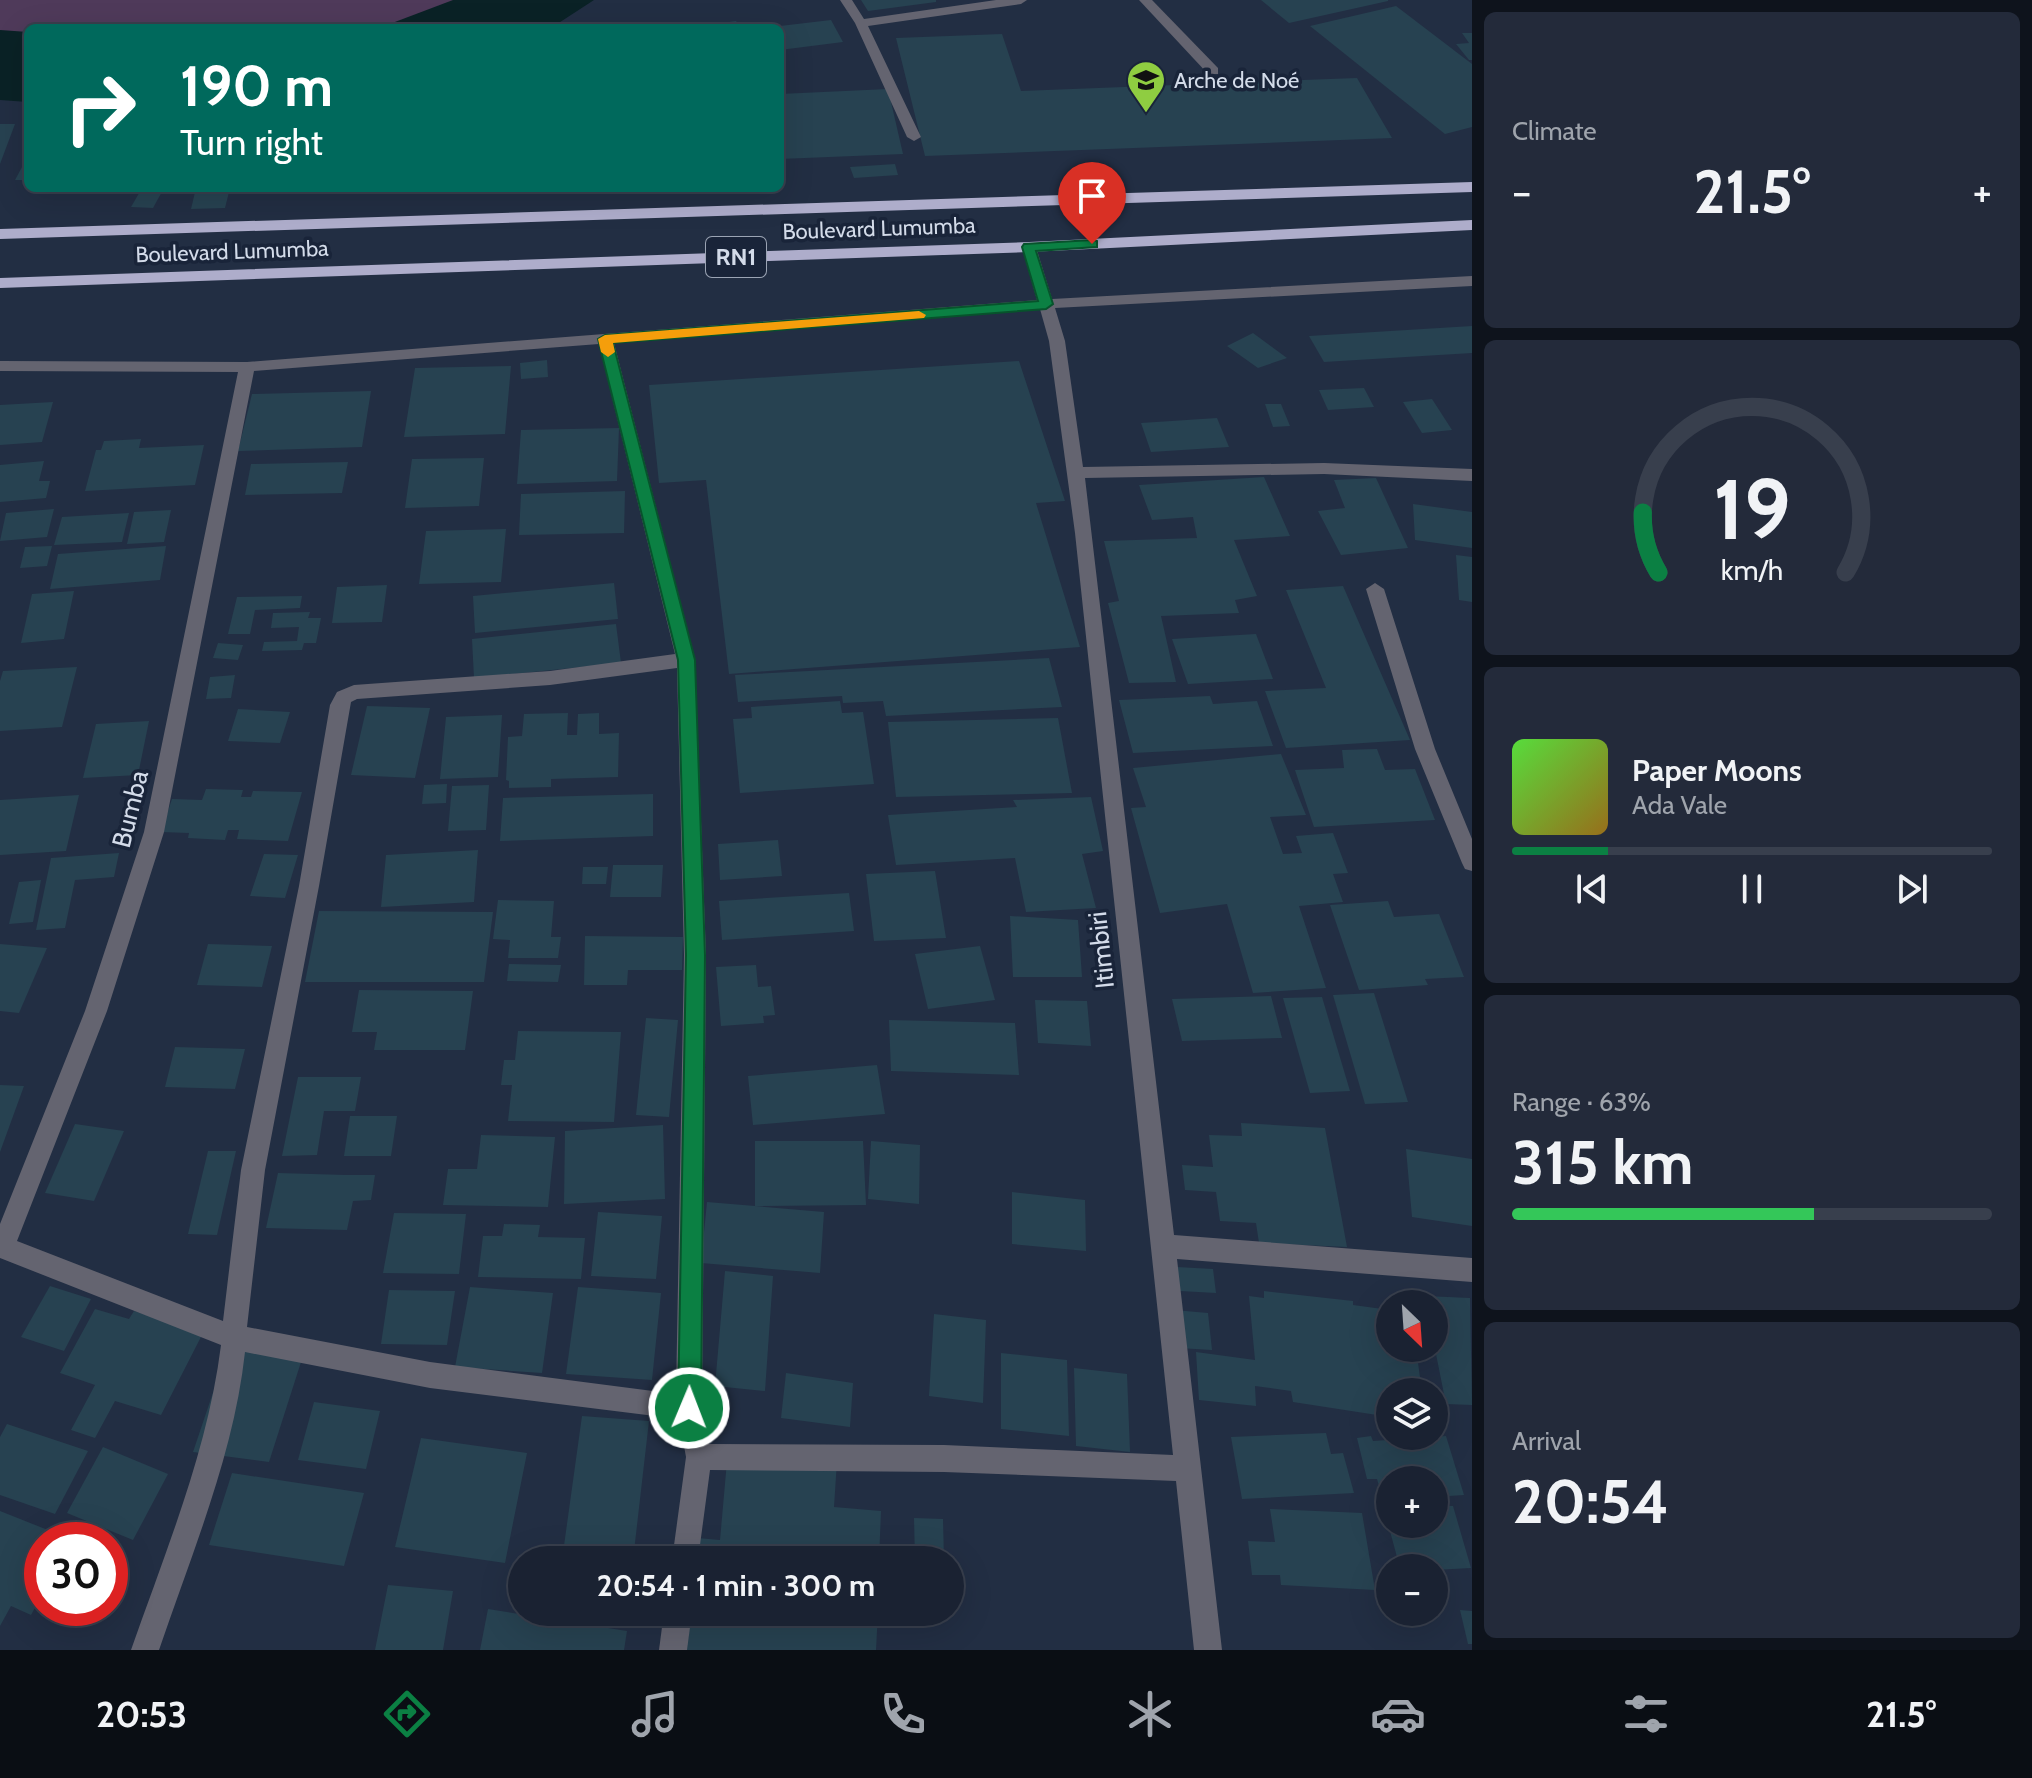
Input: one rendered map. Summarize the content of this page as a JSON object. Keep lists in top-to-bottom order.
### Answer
{
  "streets": {
    "highway": ["Boulevard Lumumba", "RN1"],
    "street": ["Bumba", "Itimbiri"]
  },
  "crossings": [
    ["Boulevard Lumumba", "Itimbiri"]
  ],
  "places": {
    "school or university": ["Arche de Noé"]
  },
  "north": "bottom right",
  "page": {
    "tile": [
      "Climate",
      ["Range · 63%", "315 km"],
      ["Arrival", "20:54"]
    ],
    "turn": ["190 m", "Turn right"],
    "heat": ["−", "21.5°", "+"],
    "song": ["Paper Moons", "Ada Vale"],
    "map_buttons": ["+", "−"],
    "limit": "30",
    "trip": "20:54 · 1 min · 300 m",
    "tabs": ["20:53", "21.5°"],
    "gauge": ["19", "km/h"]
  }
}
